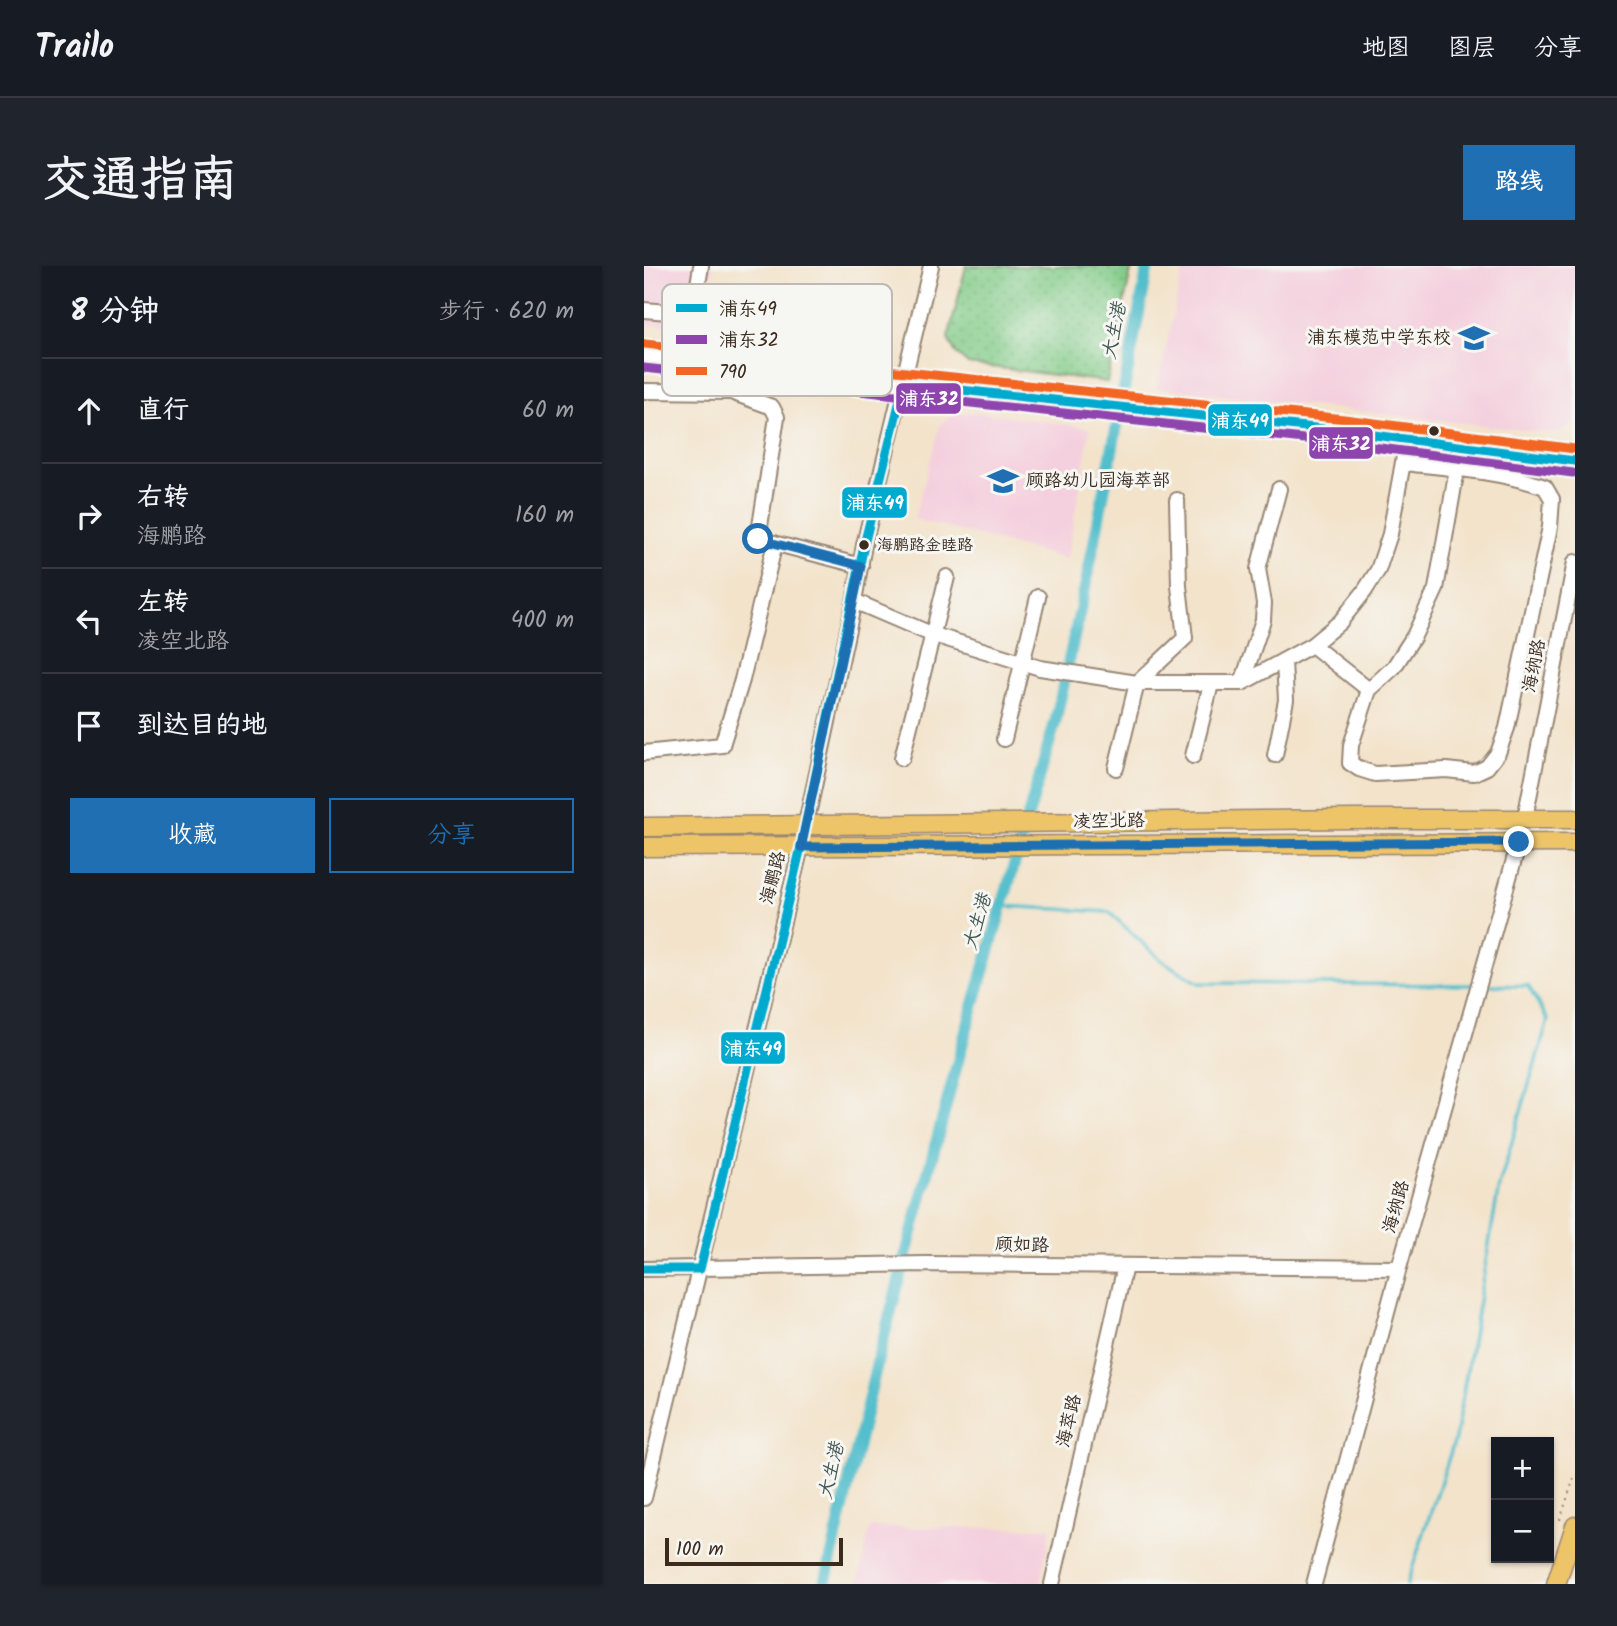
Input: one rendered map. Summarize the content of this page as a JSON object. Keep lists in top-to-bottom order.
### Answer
{
  "streets": {
    "main road": ["凌空北路"],
    "street": [
      "海纳路",
      "海鹏路",
      "顾如路",
      "海萃路"
    ]
  },
  "crossings": [
    ["海纳路", "凌空北路"],
    ["海纳路", "顾如路"],
    ["凌空北路", "海鹏路"],
    ["海鹏路", "顾如路"],
    ["顾如路", "海萃路"]
  ],
  "water": ["大生港"],
  "places": {
    "school or university": ["浦东模范中学东校", "顾路幼儿园海萃部"],
    "other": ["海鹏路金睦路"]
  },
  "lines": ["transit line 790", "transit line 浦东32", "transit line 浦东49"],
  "legend": ["浦东49", "浦东32", "790"],
  "scale_bar": "100 m",
  "page": {
    "header": "Trailo",
    "nav": ["地图", "图层", "分享"],
    "title": "交通指南",
    "buttons": [
      "路线",
      ["收藏", "分享"]
    ],
    "heading": ["8 分钟", "步行 · 620 m"],
    "list": [
      ["直行", "60 m"],
      ["右转", "海鹏路", "160 m"],
      ["左转", "凌空北路", "400 m"],
      "到达目的地"
    ],
    "map_buttons": ["+", "−"],
    "scale": "100 m"
  }
}
